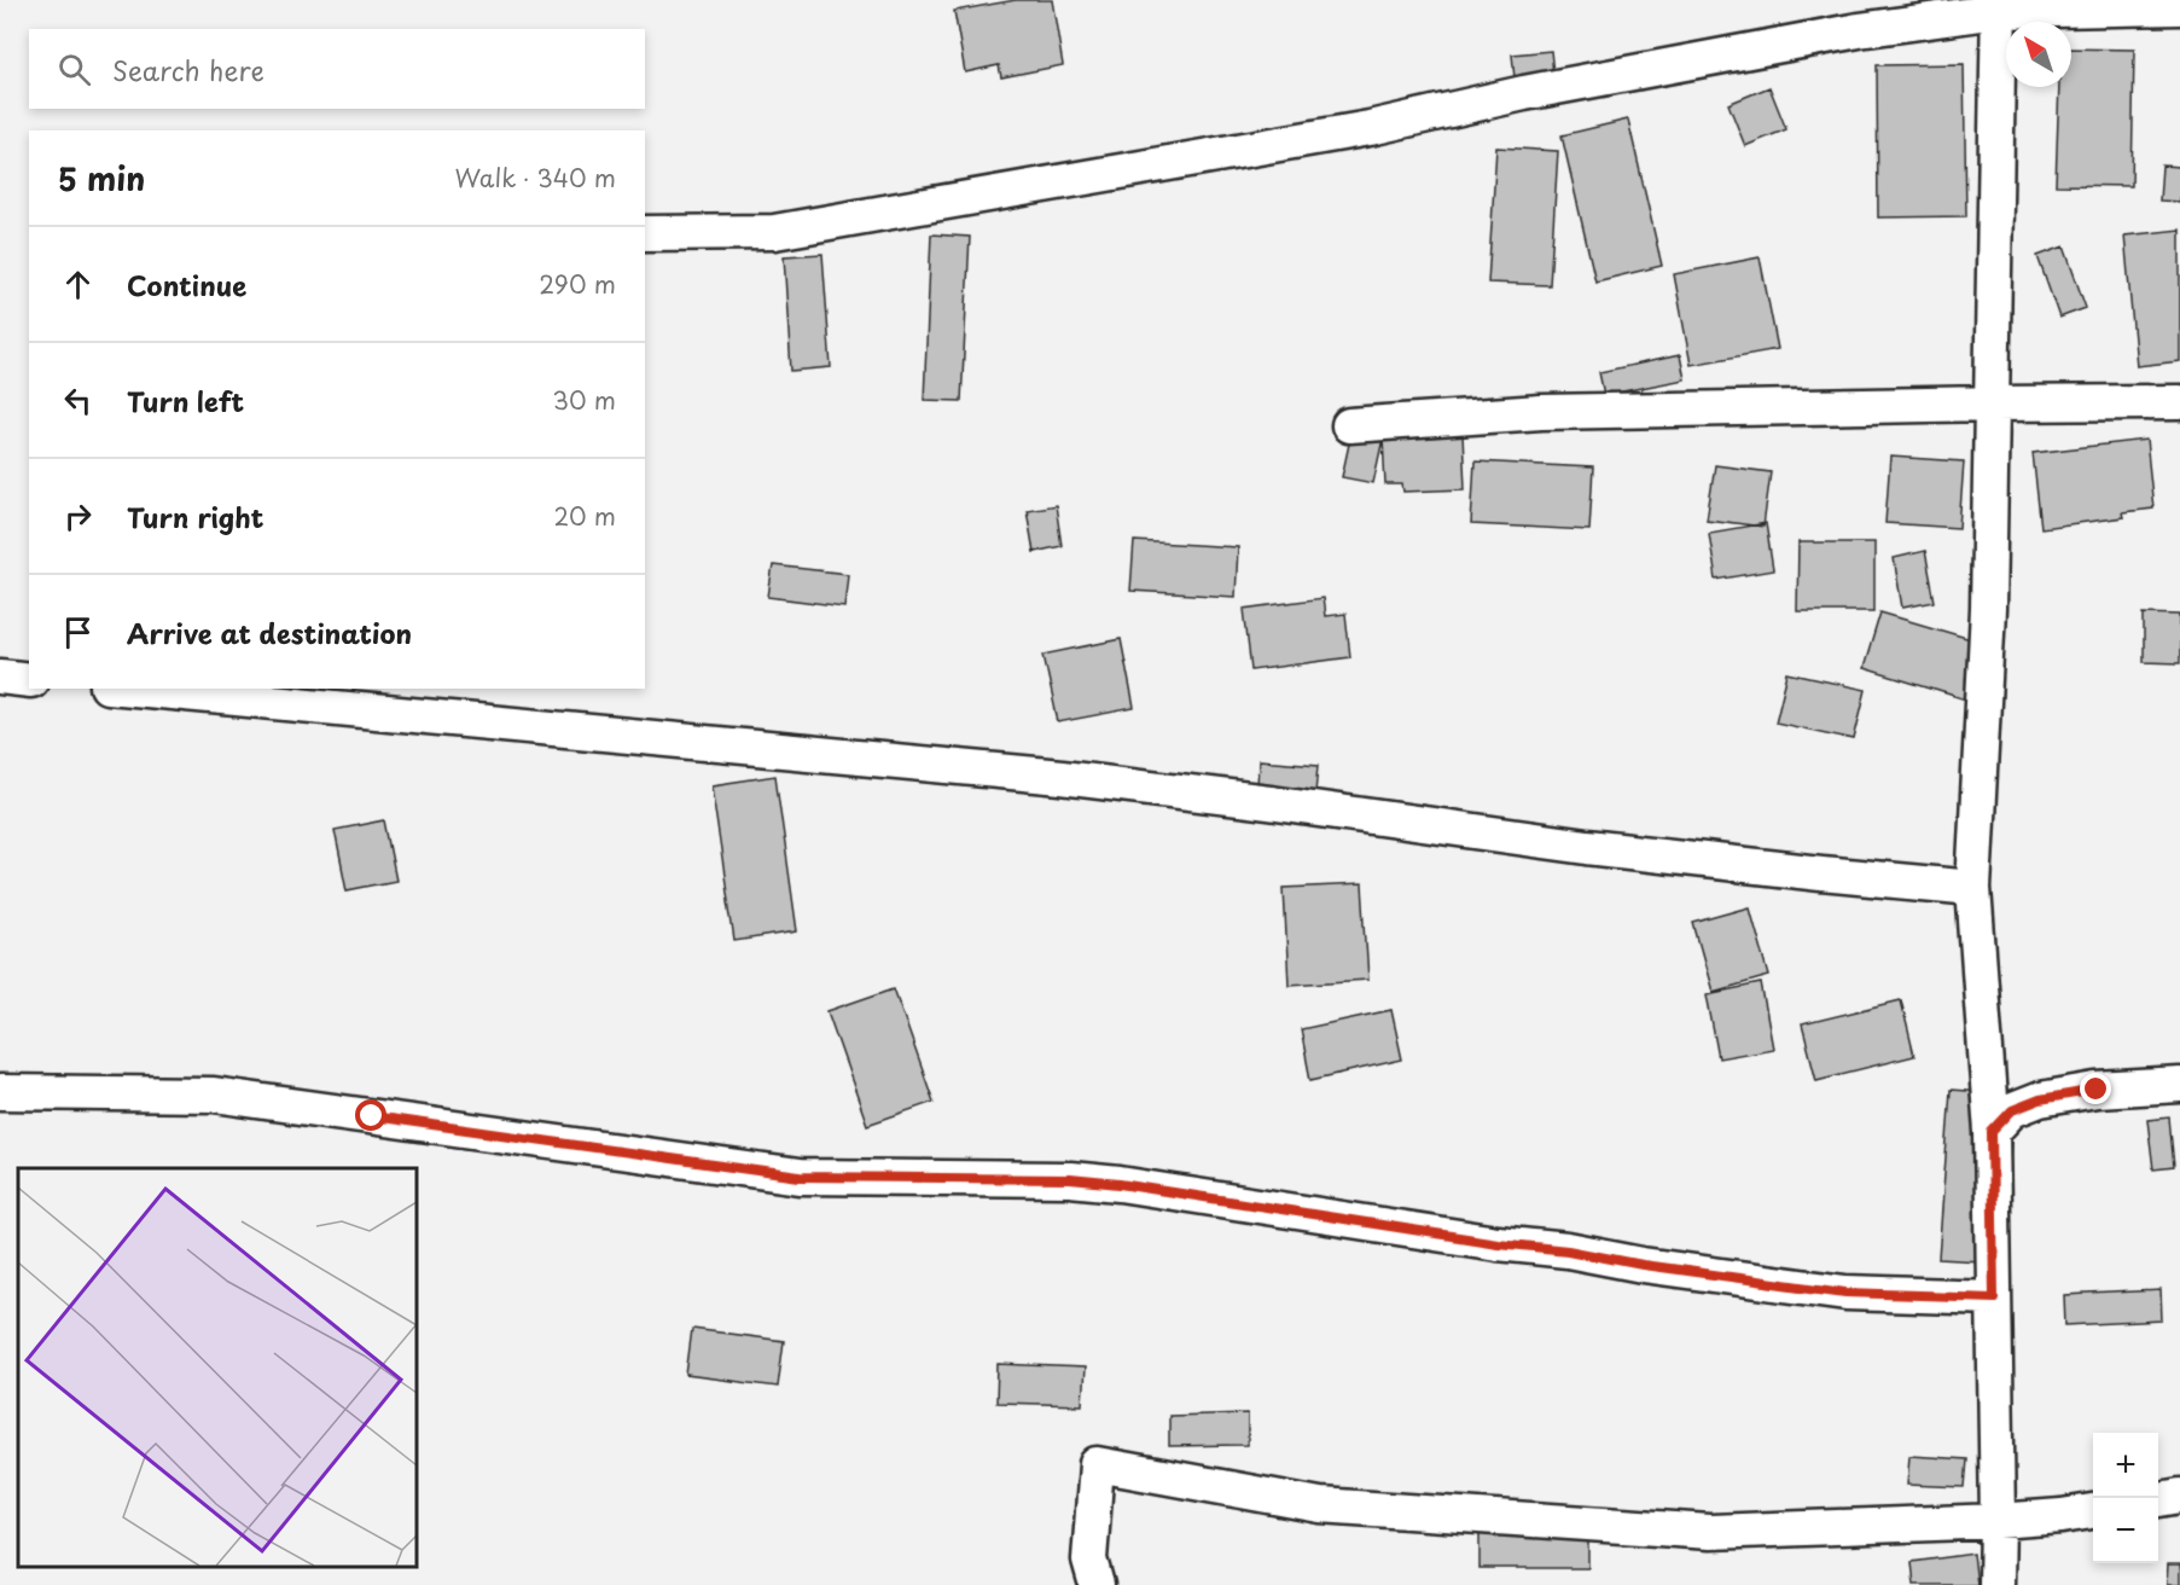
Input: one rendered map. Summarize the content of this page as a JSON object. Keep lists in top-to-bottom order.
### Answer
{
  "north": "top left",
  "page": {
    "search": "Search here",
    "heading": ["5 min", "Walk · 340 m"],
    "list": [
      ["Continue", "290 m"],
      ["Turn left", "30 m"],
      ["Turn right", "20 m"],
      "Arrive at destination"
    ],
    "map_buttons": ["+", "−"]
  }
}
